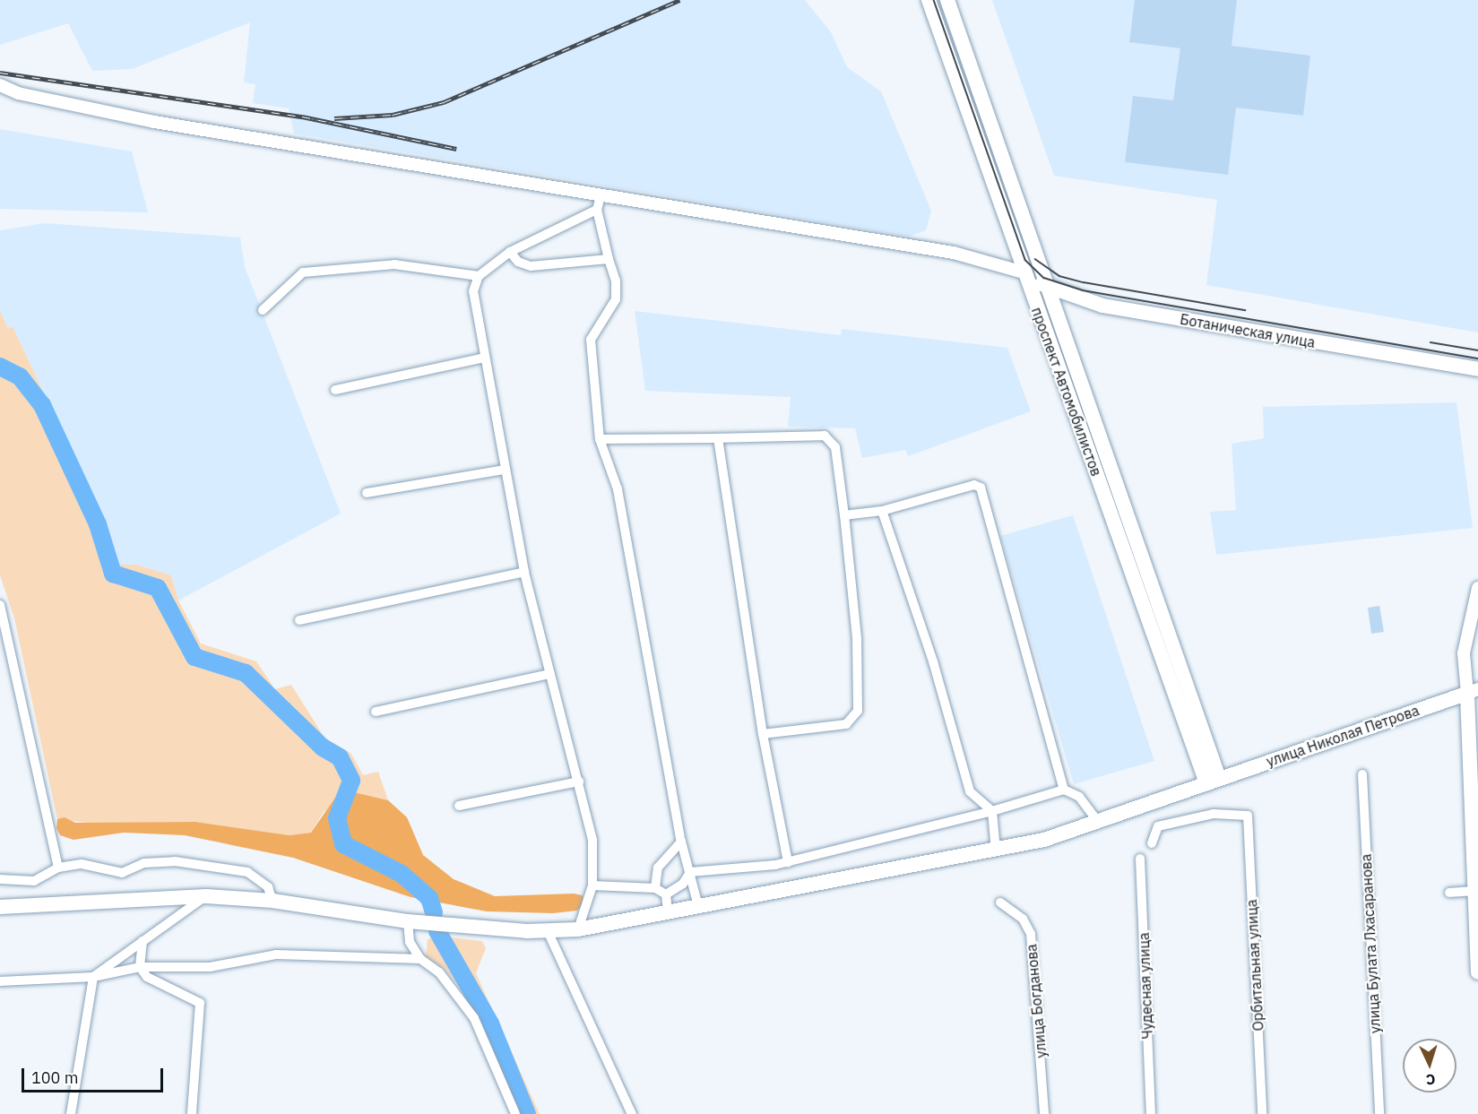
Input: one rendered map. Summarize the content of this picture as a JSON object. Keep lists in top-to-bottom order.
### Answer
{
  "streets": {
    "main road": ["Ботаническая улица", "проспект Автомобилистов", "улица Николая Петрова"],
    "street": [
      "улица Булата Лхасаранова",
      "Орбитальная улица",
      "Чудесная улица",
      "улица Богданова"
    ]
  },
  "crossings": [
    ["Ботаническая улица", "проспект Автомобилистов"],
    ["проспект Автомобилистов", "улица Николая Петрова"]
  ],
  "scale_bar": "100 m",
  "north": "bottom"
}
